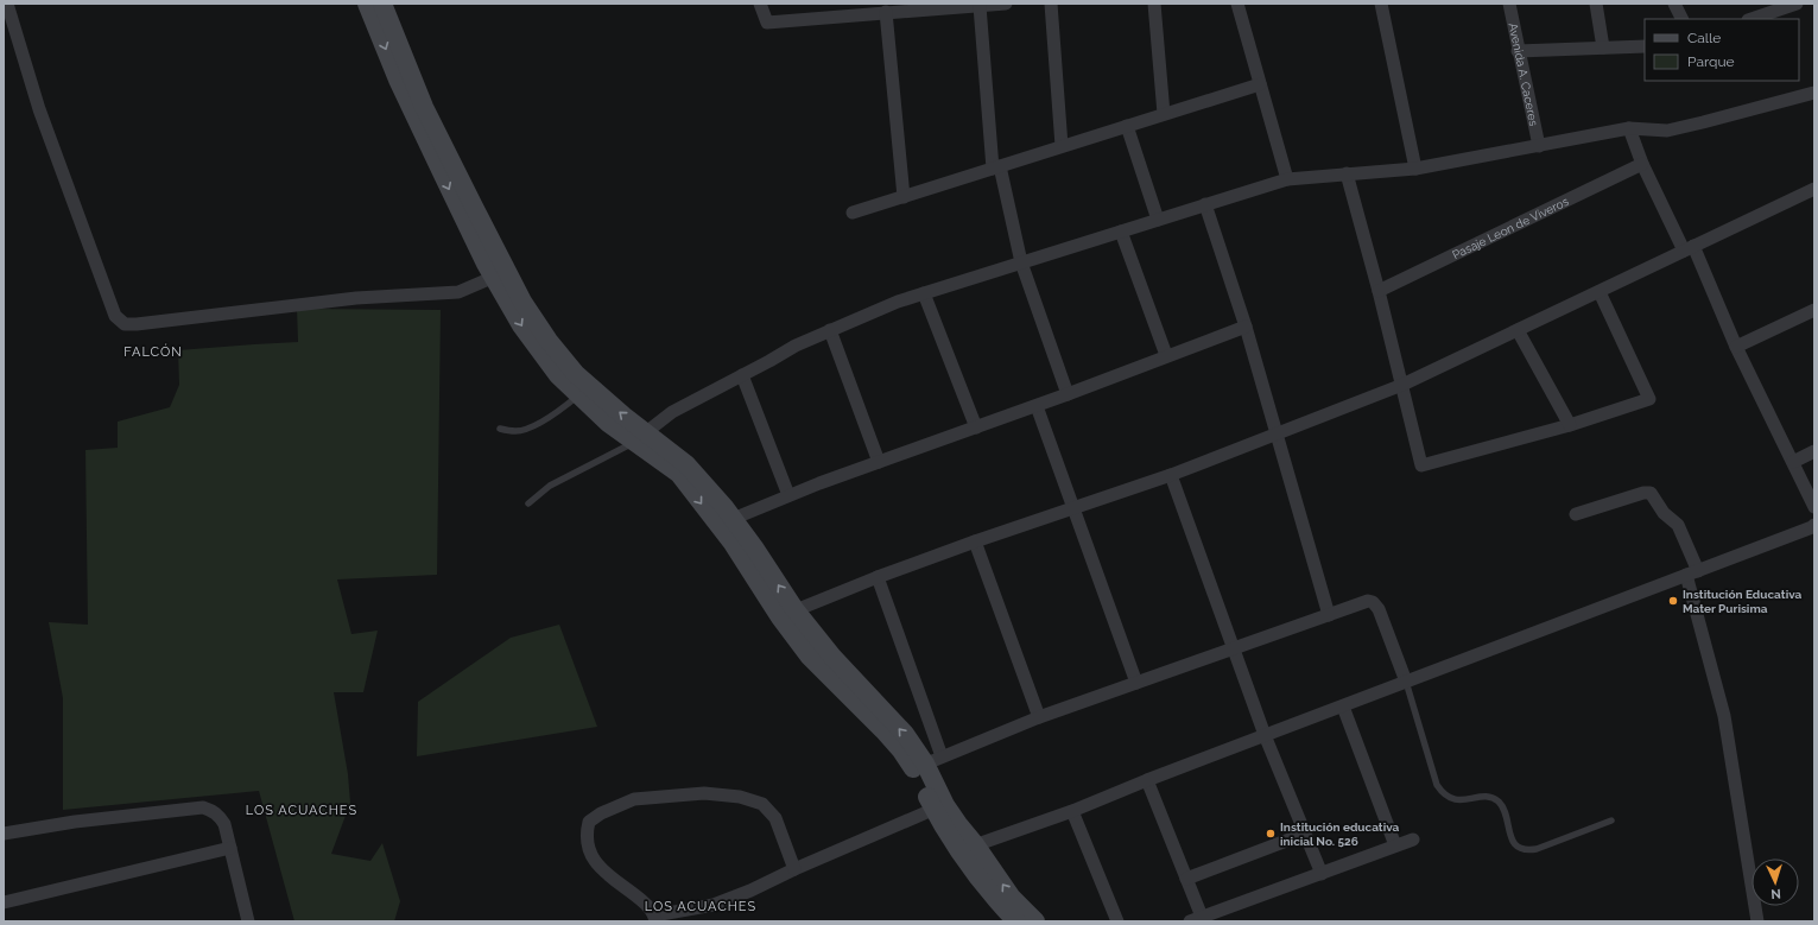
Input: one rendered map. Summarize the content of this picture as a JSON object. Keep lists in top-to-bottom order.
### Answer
{
  "streets": {
    "street": ["Avenida A. Caceres", "Pasaje Leon de Viveros"]
  },
  "districts": ["FALCÓN", "LOS ACUACHES", "LOS ACUACHES"],
  "places": ["Institución Educativa Mater Purisima", "Institución educativa inicial No. 526"],
  "legend": ["Calle", "Parque"],
  "north": "bottom"
}
